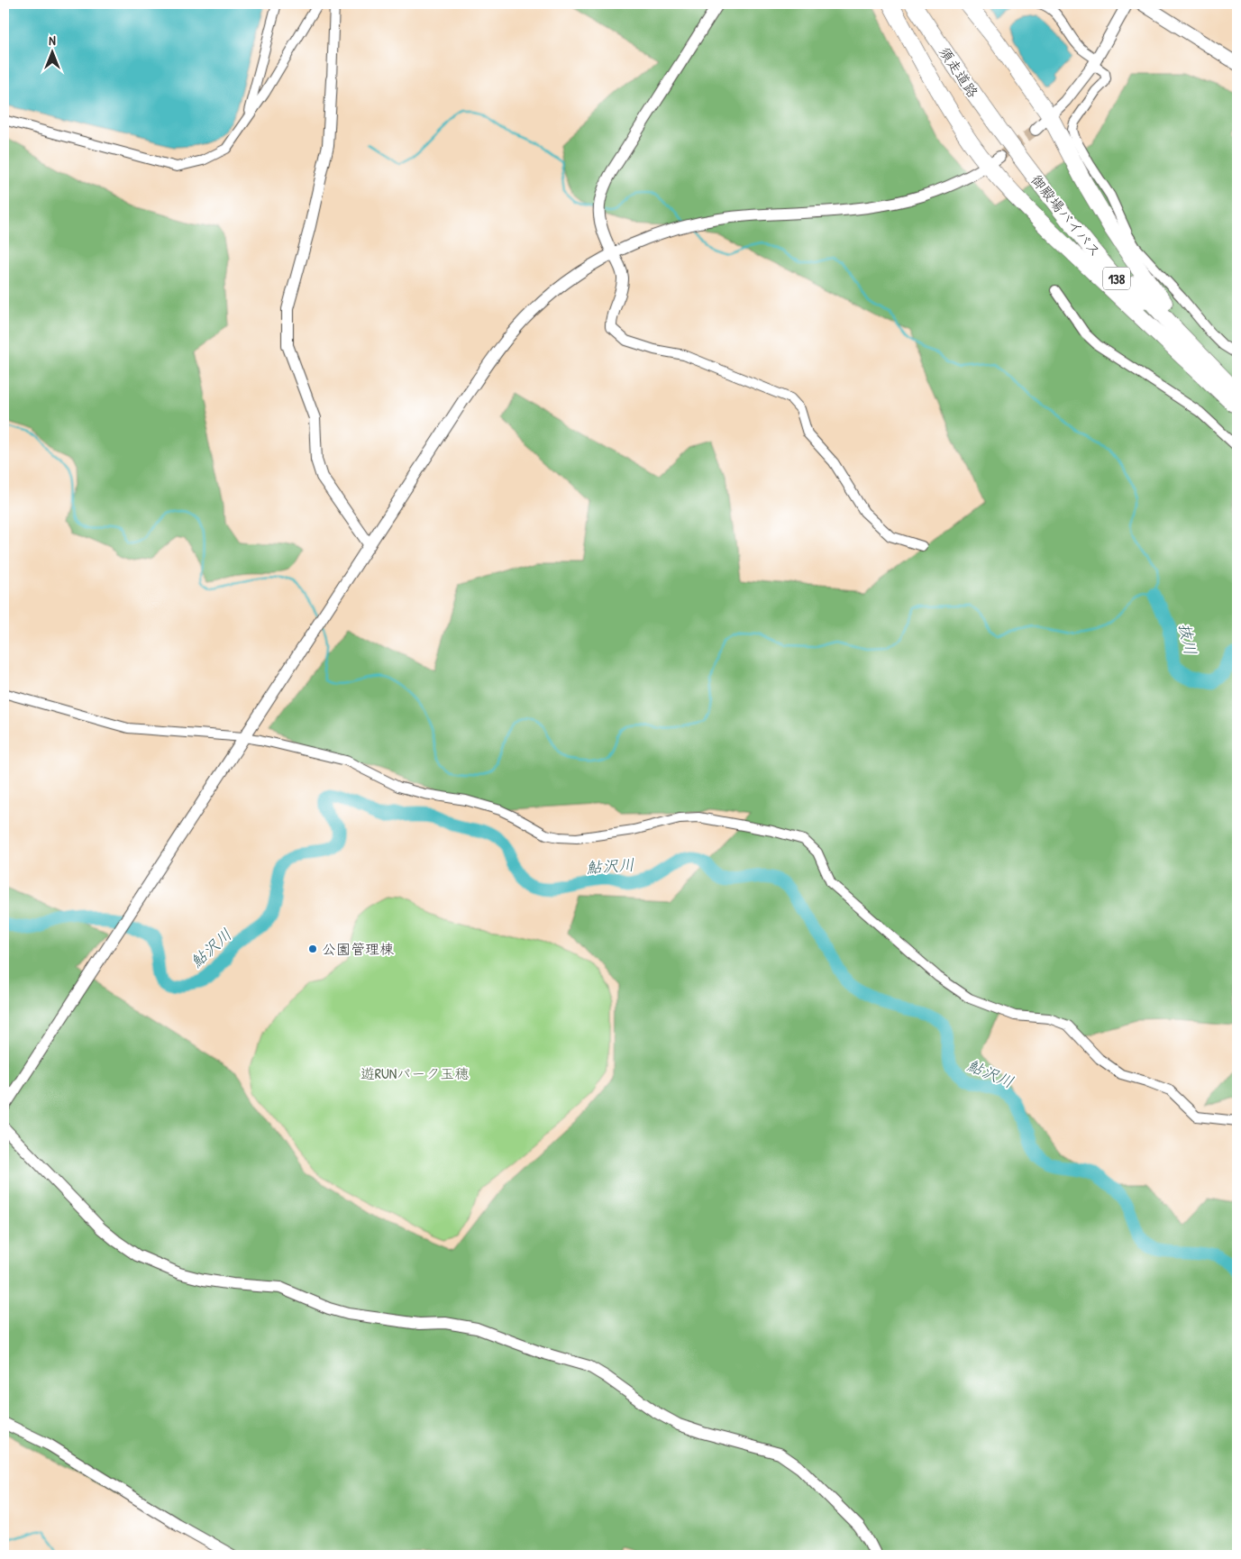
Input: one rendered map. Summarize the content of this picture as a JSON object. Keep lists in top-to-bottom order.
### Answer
{
  "streets": {
    "highway": ["須走道路", "御殿場バイパス", "138"]
  },
  "crossings": [
    ["須走道路", "御殿場バイパス"]
  ],
  "water": ["抜川", "鮎沢川"],
  "parks": ["遊RUNパーク玉穂"],
  "places": ["公園管理棟"],
  "north": "top"
}
